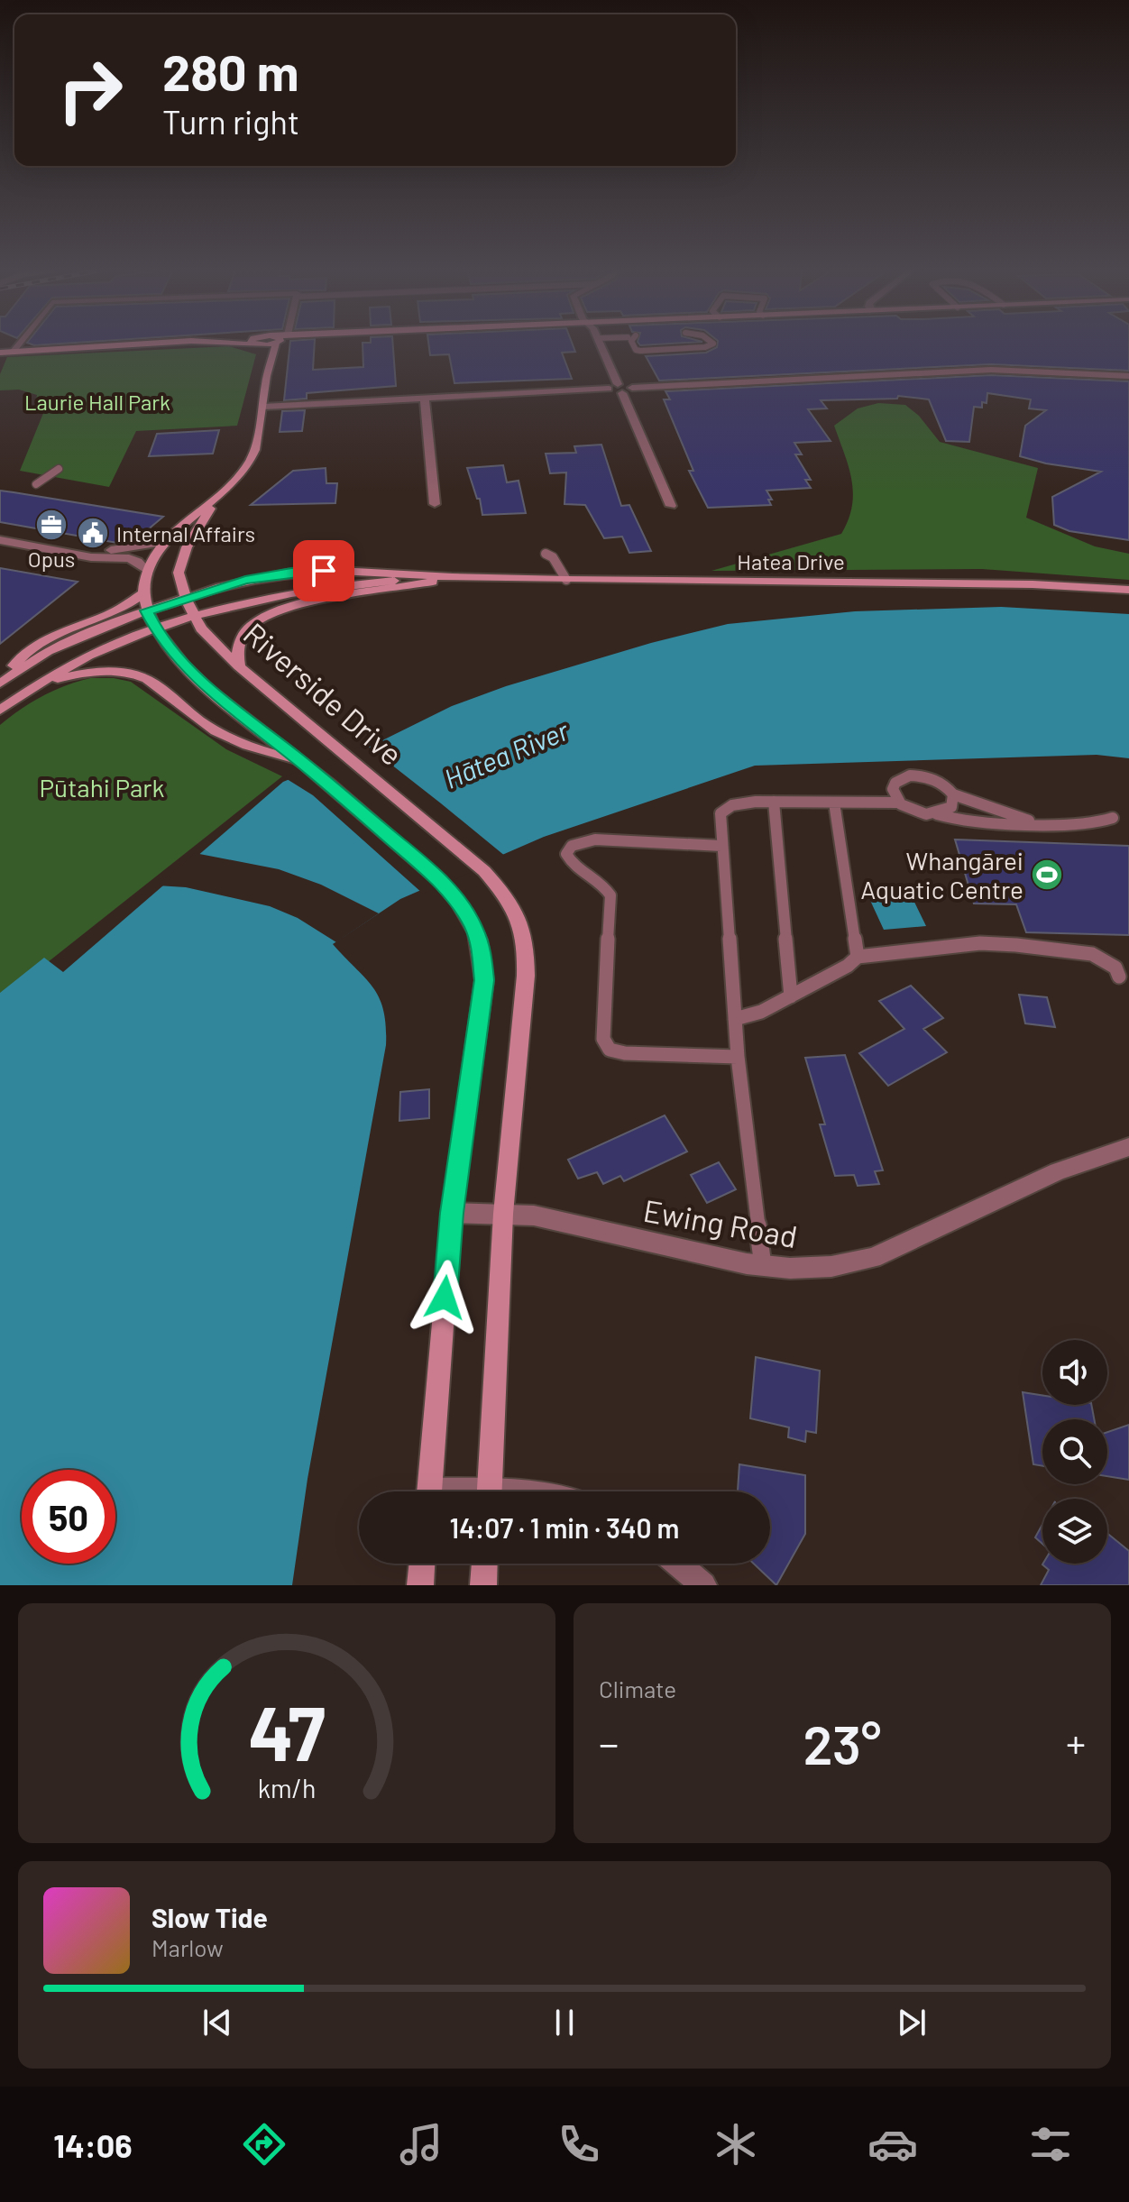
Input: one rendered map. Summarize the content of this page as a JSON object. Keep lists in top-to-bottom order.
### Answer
{
  "streets": {
    "main road": ["Hatea Drive", "Riverside Drive"],
    "street": ["Ewing Road"]
  },
  "crossings": [
    ["Hatea Drive", "Riverside Drive"],
    ["Riverside Drive", "Ewing Road"]
  ],
  "water": ["Hātea River"],
  "parks": ["Laurie Hall Park", "Pūtahi Park"],
  "places": {
    "office": ["Opus"],
    "public building": ["Internal Affairs"],
    "sports": ["Whangārei Aquatic Centre"]
  },
  "page": {
    "turn": ["280 m", "Turn right"],
    "limit": "50",
    "trip": "14:07 · 1 min · 340 m",
    "tile": "Climate",
    "heat": ["−", "23°", "+"],
    "song": ["Slow Tide", "Marlow"],
    "tabs": "14:06",
    "gauge": ["47", "km/h"]
  }
}
